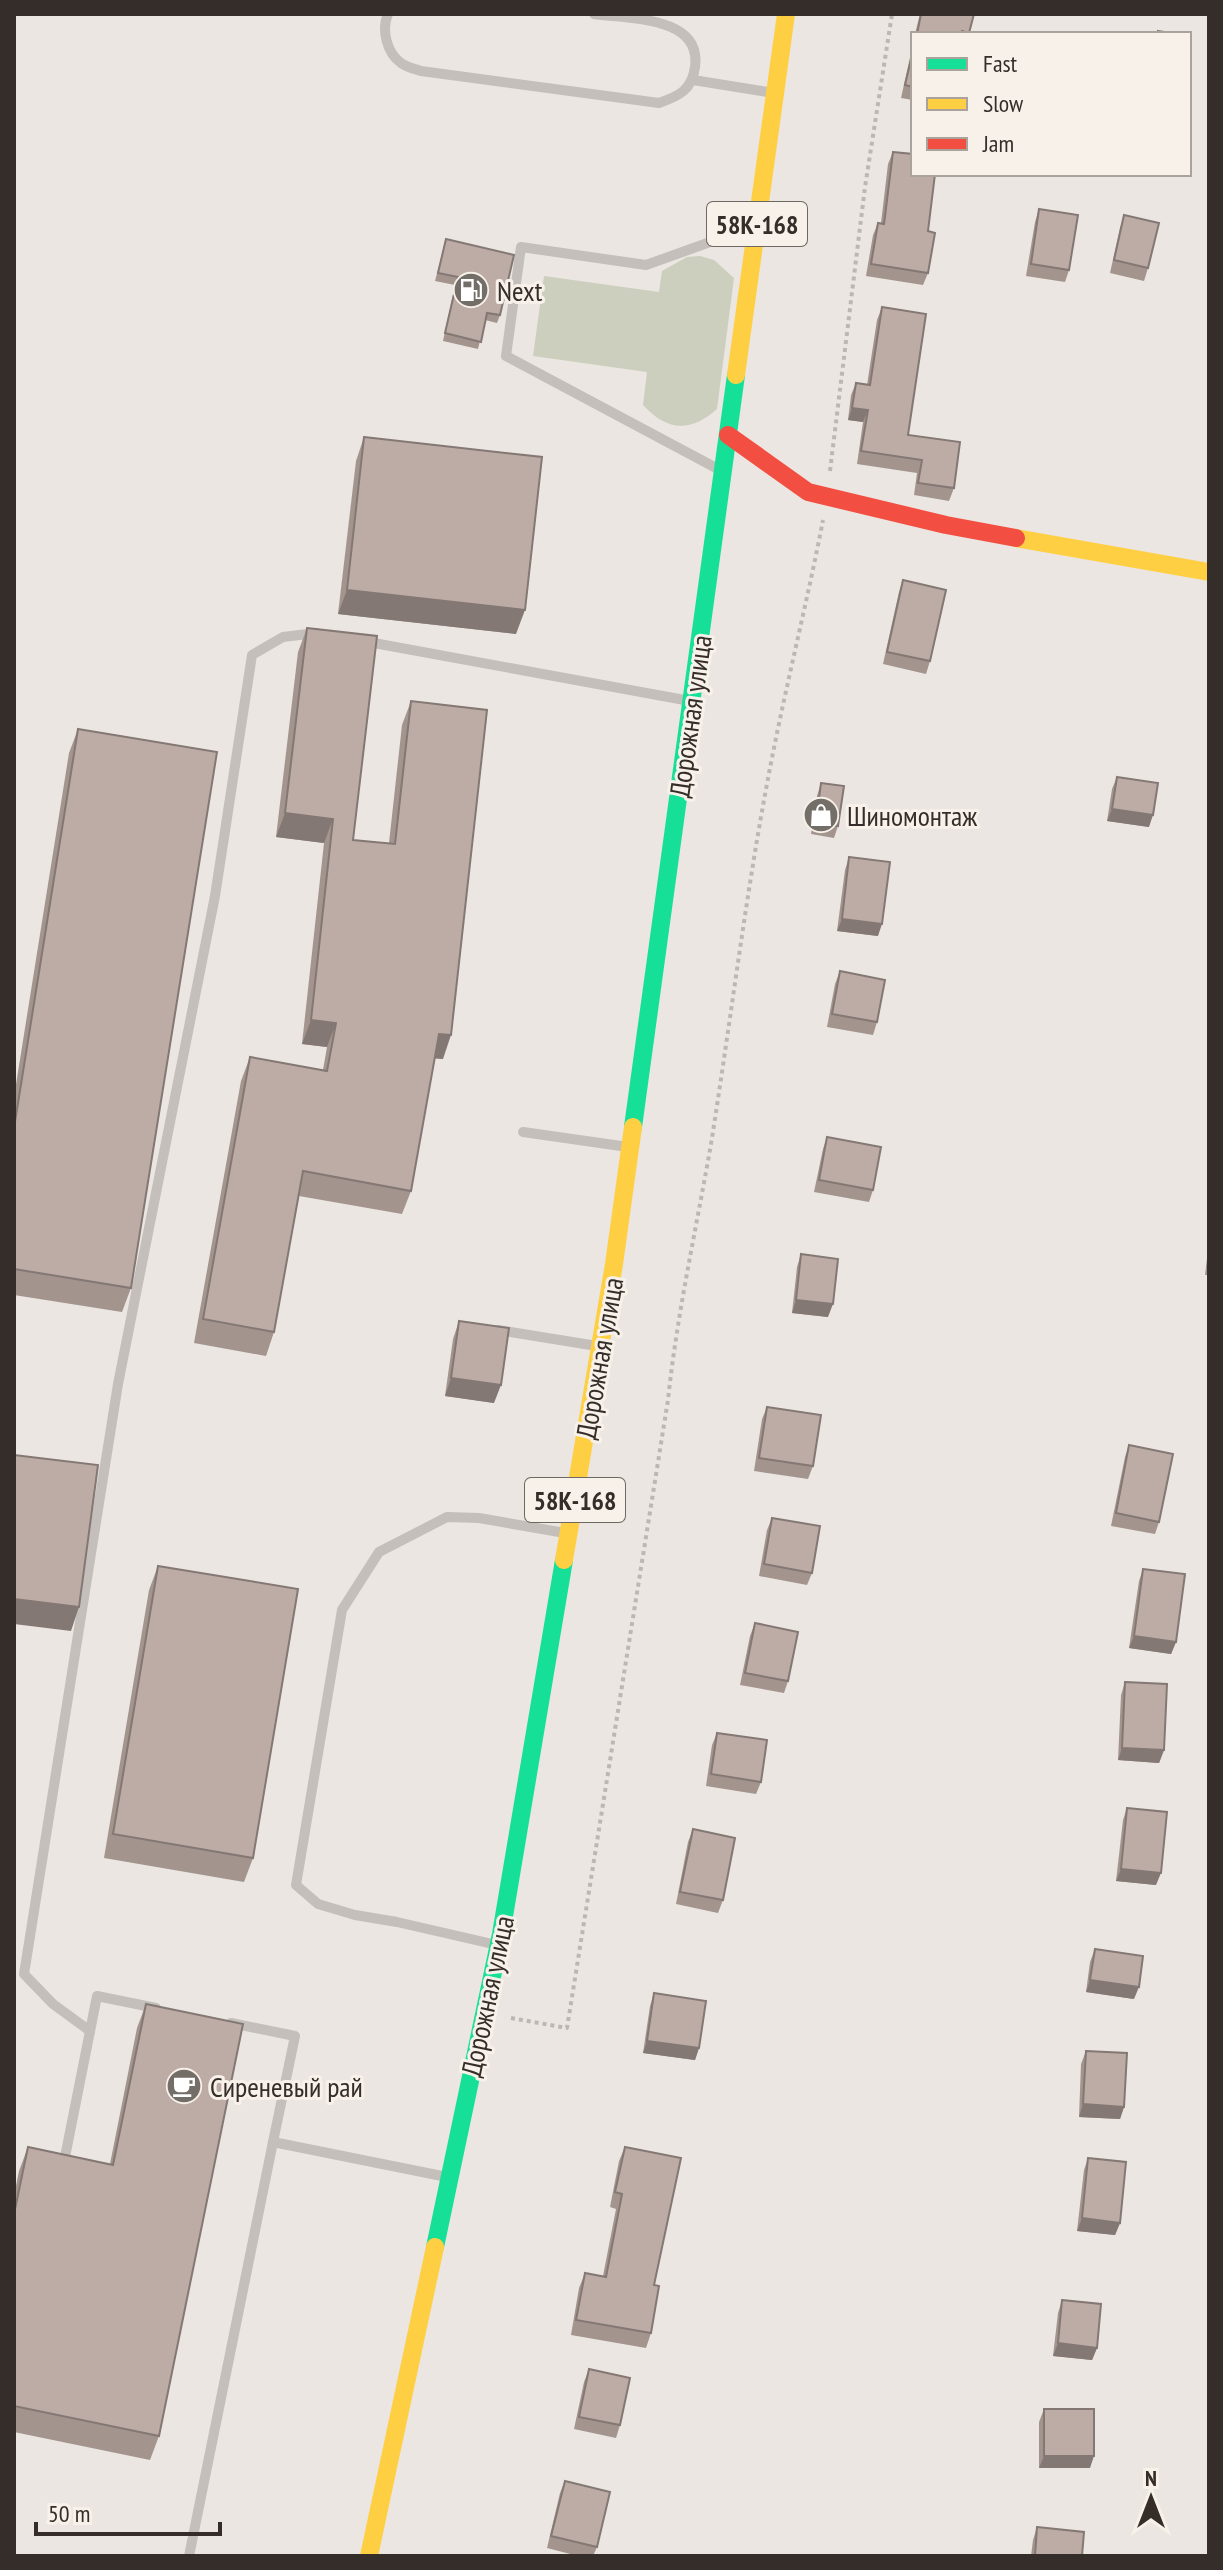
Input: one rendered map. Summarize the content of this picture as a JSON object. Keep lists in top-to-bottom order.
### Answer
{
  "streets": {
    "main road": ["58К-168", "Дорожная улица"]
  },
  "crossings": [
    ["58К-168", "Дорожная улица"]
  ],
  "places": {
    "fuel station": ["Next"],
    "shop": ["Шиномонтаж"],
    "cafe": ["Сиреневый рай"]
  },
  "legend": ["Fast", "Slow", "Jam"],
  "scale_bar": "50 m",
  "north": "top"
}
